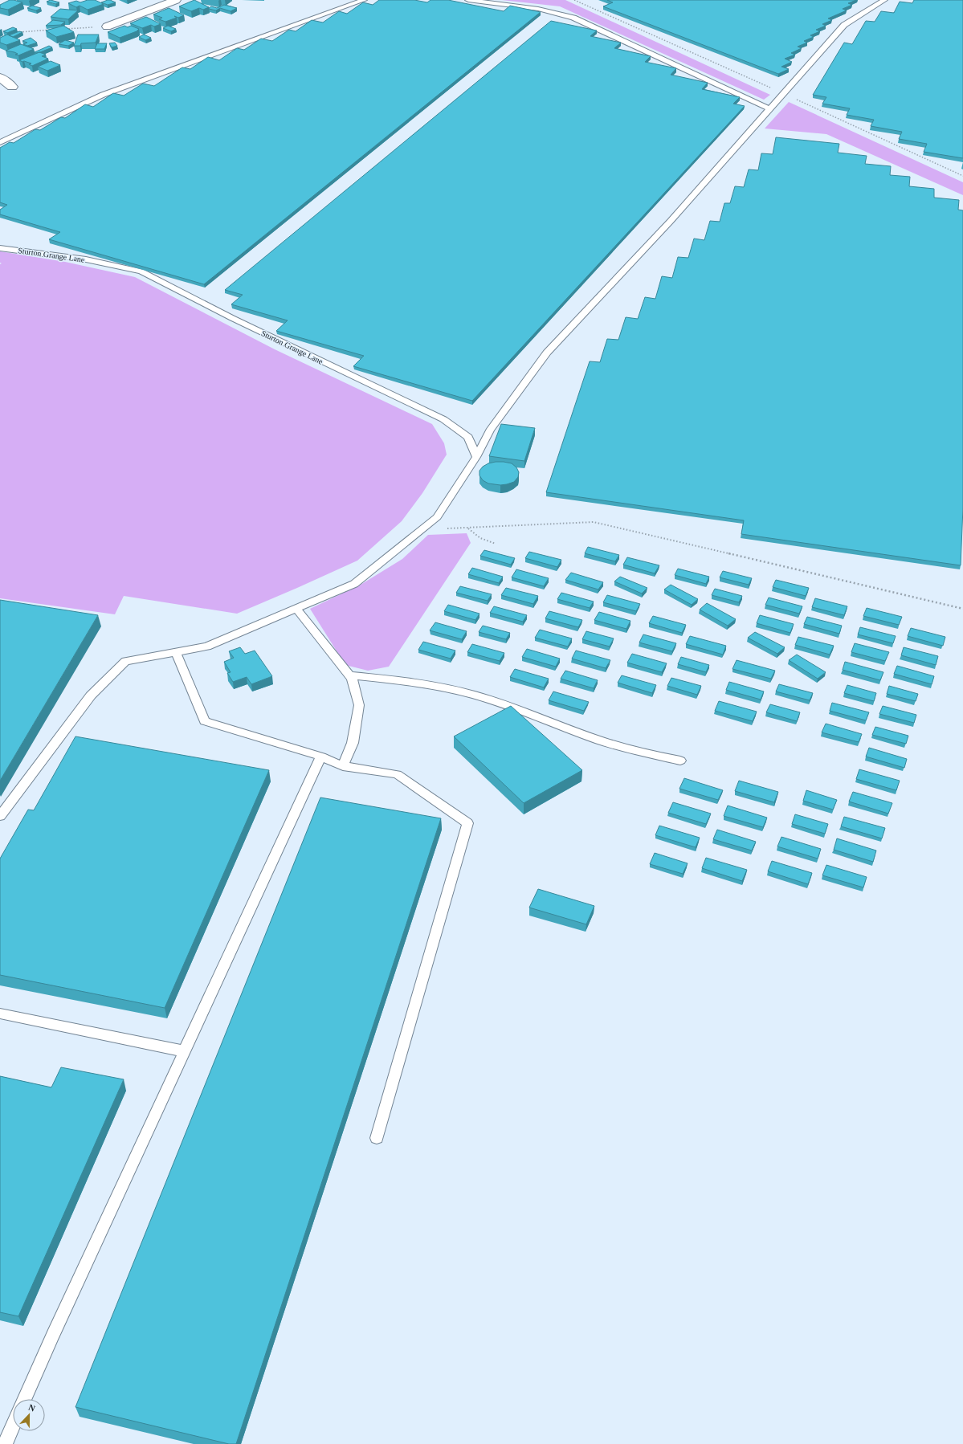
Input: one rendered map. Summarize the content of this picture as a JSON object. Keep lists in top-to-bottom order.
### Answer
{
  "streets": {
    "lane": ["Sturton Grange Lane"]
  },
  "north": "top"
}
